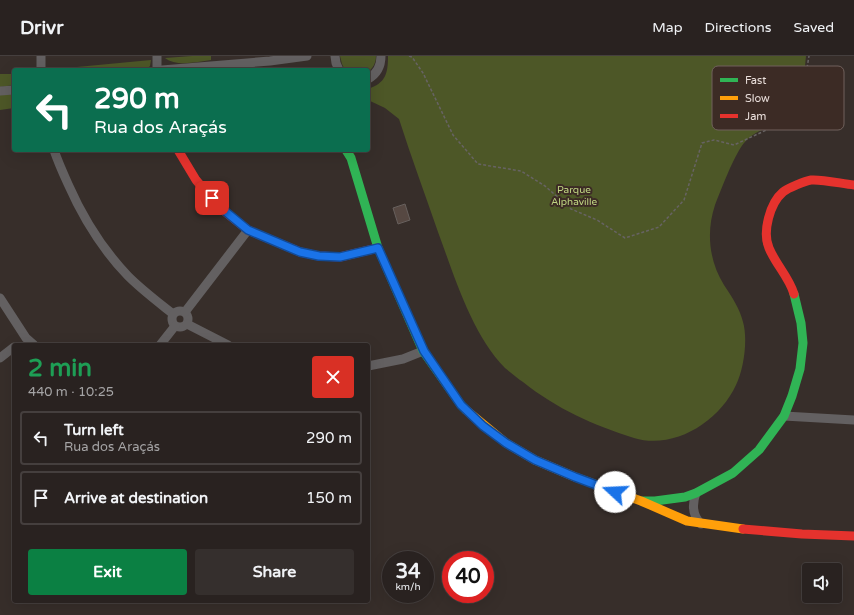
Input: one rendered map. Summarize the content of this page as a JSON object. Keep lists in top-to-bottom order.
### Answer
{
  "parks": ["Parque Alphaville"],
  "legend": ["Fast", "Slow", "Jam"],
  "page": {
    "header": "Drivr",
    "nav": ["Map", "Directions", "Saved"],
    "turn": ["290 m", "Rua dos Araçás"],
    "heading": ["2 min", "440 m · 10:25"],
    "list": [
      {
        "name": "Turn left",
        "note": "Rua dos Araçás",
        "value": "290 m"
      },
      {
        "name": "Arrive at destination",
        "value": "150 m"
      }
    ],
    "buttons": ["Exit", "Share"],
    "speed": "34 km/h",
    "limit": "40"
  }
}
